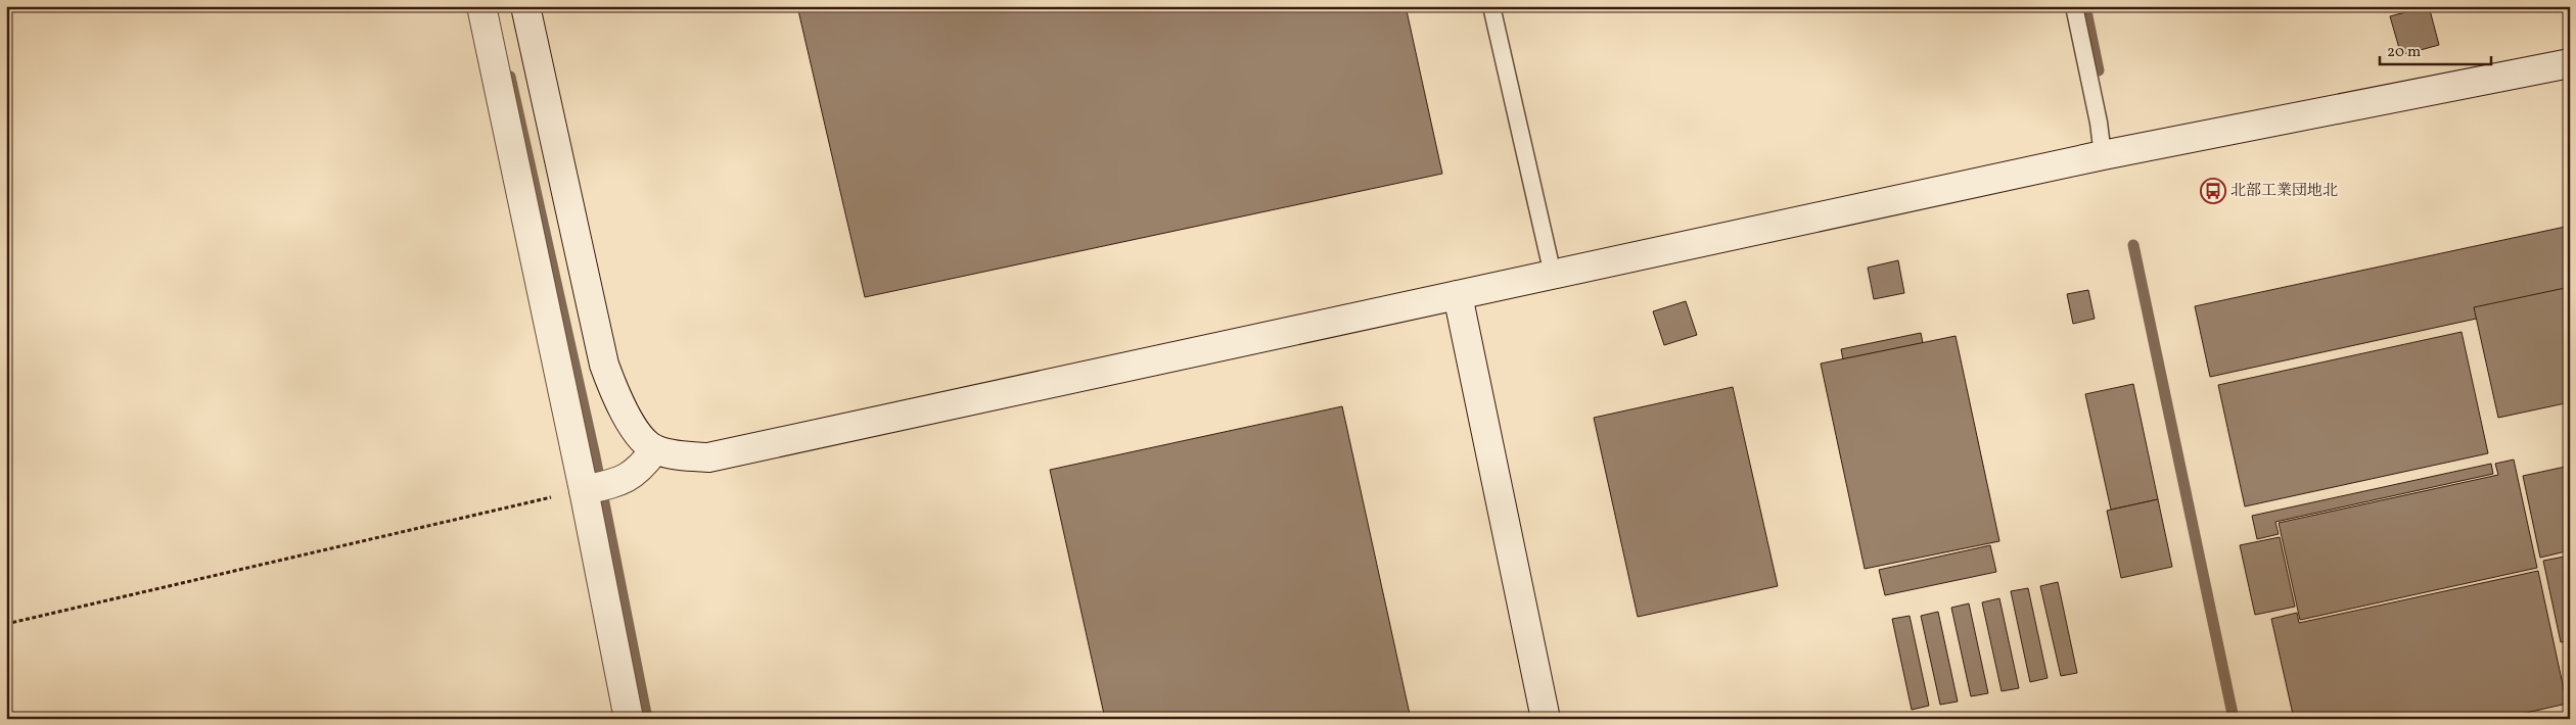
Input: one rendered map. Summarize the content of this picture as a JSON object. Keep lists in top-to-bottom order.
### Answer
{
  "places": {
    "bus stop": ["北部工業団地北"]
  },
  "scale_bar": "20 m"
}
